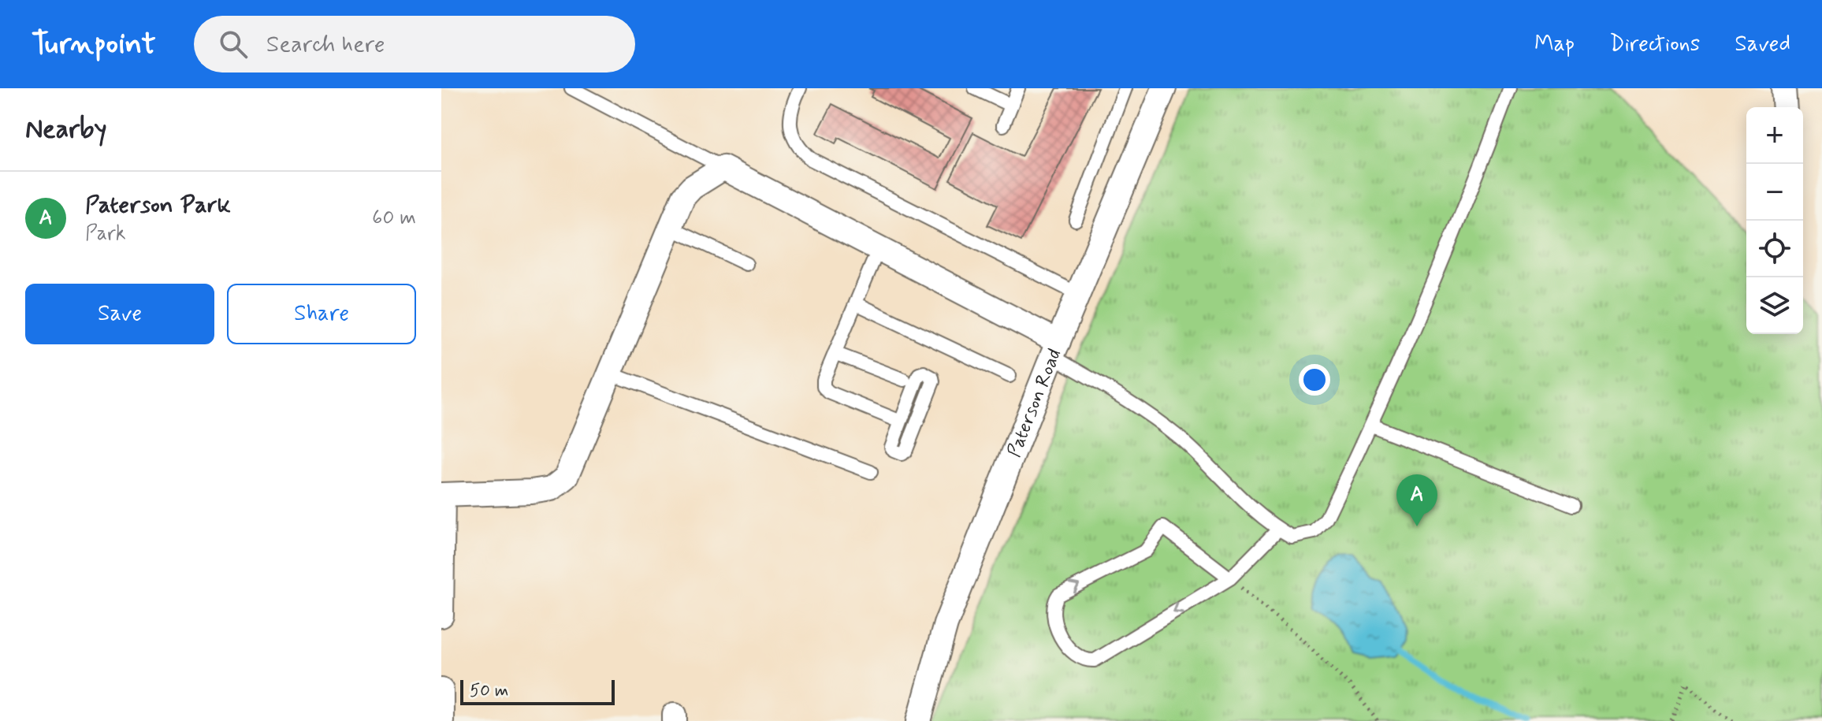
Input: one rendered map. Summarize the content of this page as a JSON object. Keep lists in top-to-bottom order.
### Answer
{
  "streets": {
    "street": ["Paterson Road"]
  },
  "scale_bar": "50 m",
  "page": {
    "header": "Turnpoint",
    "search": "Search here",
    "nav": ["Map", "Directions", "Saved"],
    "heading": "Nearby",
    "map_buttons": ["+", "−"],
    "list": [
      {
        "mark": "A",
        "name": "Paterson Park",
        "note": "Park",
        "value": "60 m"
      }
    ],
    "buttons": ["Save", "Share"],
    "pins": "A",
    "scale": "50 m"
  }
}
